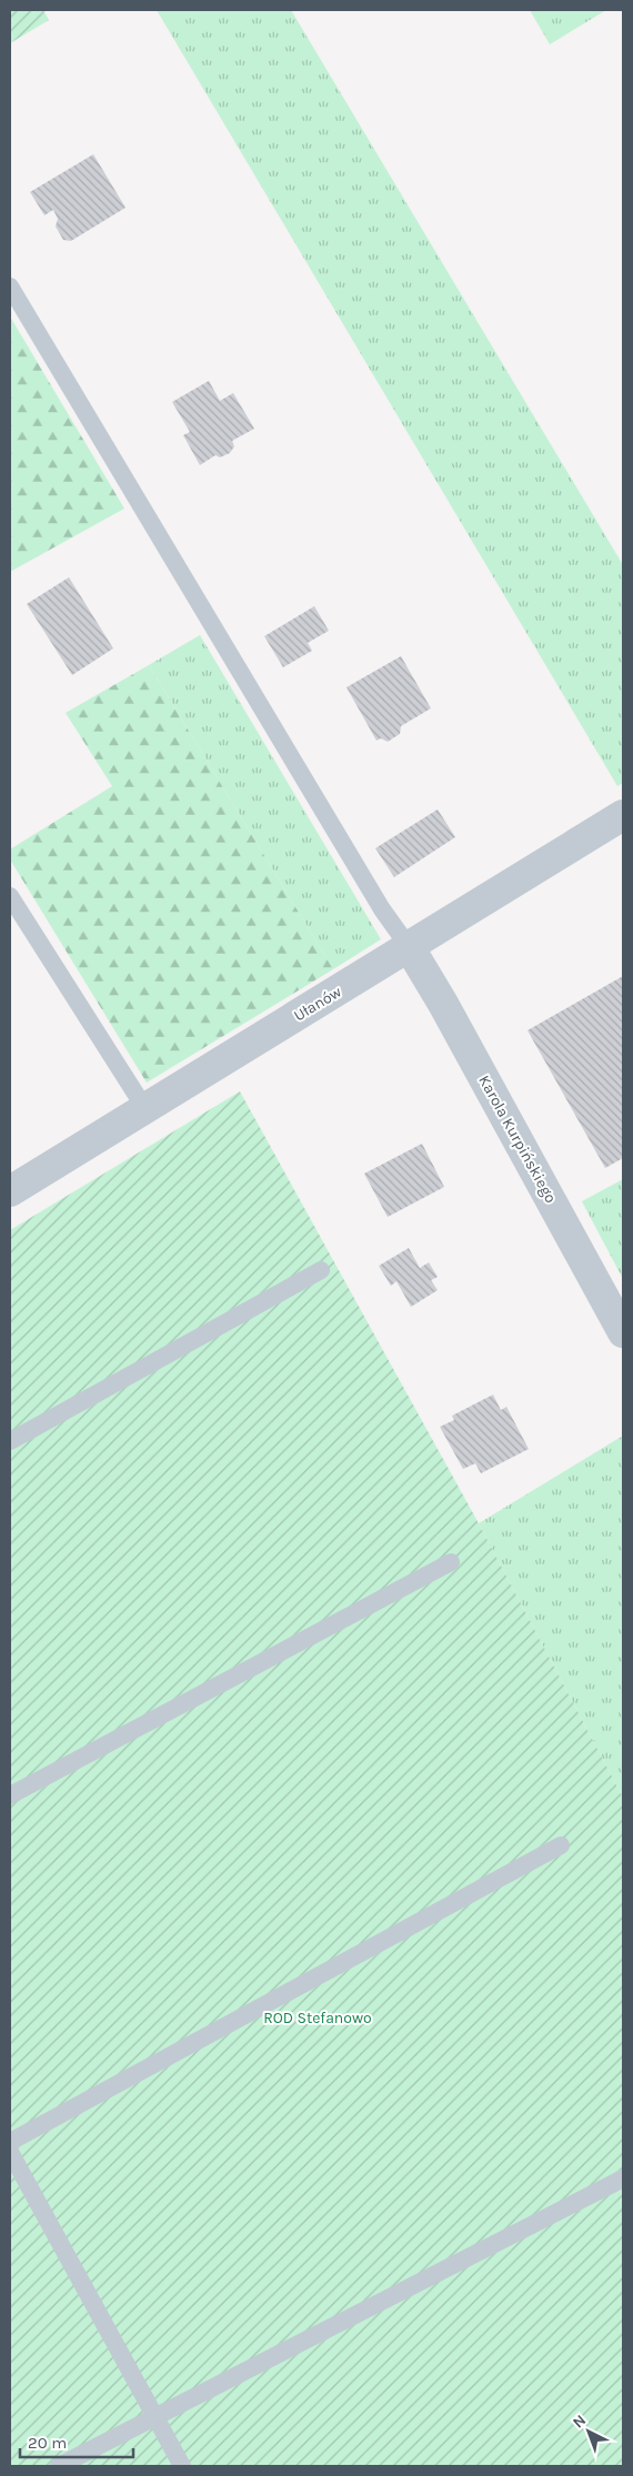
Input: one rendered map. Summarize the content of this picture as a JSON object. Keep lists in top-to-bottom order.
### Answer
{
  "streets": {
    "street": ["Ułanów", "Karola Kurpińskiego"]
  },
  "crossings": [
    ["Ułanów", "Karola Kurpińskiego"]
  ],
  "parks": ["ROD Stefanowo"],
  "scale_bar": "20 m",
  "north": "top left"
}
